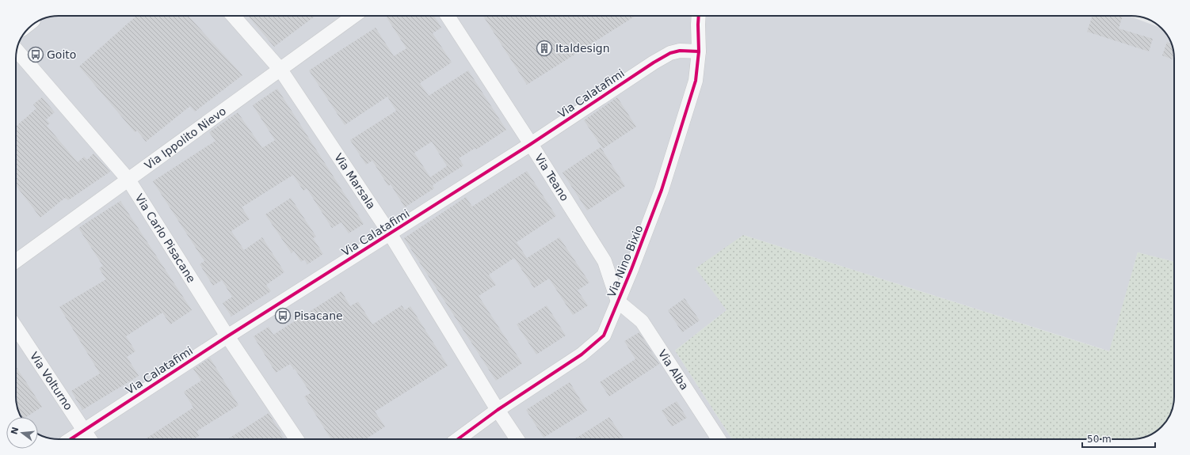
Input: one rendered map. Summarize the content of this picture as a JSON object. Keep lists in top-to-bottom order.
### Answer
{
  "streets": {
    "street": [
      "Via Calatafimi",
      "Via Ippolito Nievo",
      "Via Teano",
      "Via Marsala",
      "Via Carlo Pisacane",
      "Via Nino Bixio",
      "Via Alba",
      "Via Volturno"
    ]
  },
  "crossings": [
    ["Via Calatafimi", "Via Teano"],
    ["Via Calatafimi", "Via Marsala"],
    ["Via Calatafimi", "Via Carlo Pisacane"],
    ["Via Calatafimi", "Via Nino Bixio"],
    ["Via Calatafimi", "Via Volturno"],
    ["Via Ippolito Nievo", "Via Marsala"],
    ["Via Ippolito Nievo", "Via Carlo Pisacane"],
    ["Via Teano", "Via Nino Bixio"],
    ["Via Teano", "Via Alba"],
    ["Via Marsala", "Via Nino Bixio"],
    ["Via Nino Bixio", "Via Alba"]
  ],
  "places": {
    "building": ["Italdesign"],
    "bus stop": ["Goito", "Pisacane"]
  },
  "scale_bar": "50 m",
  "north": "left"
}
